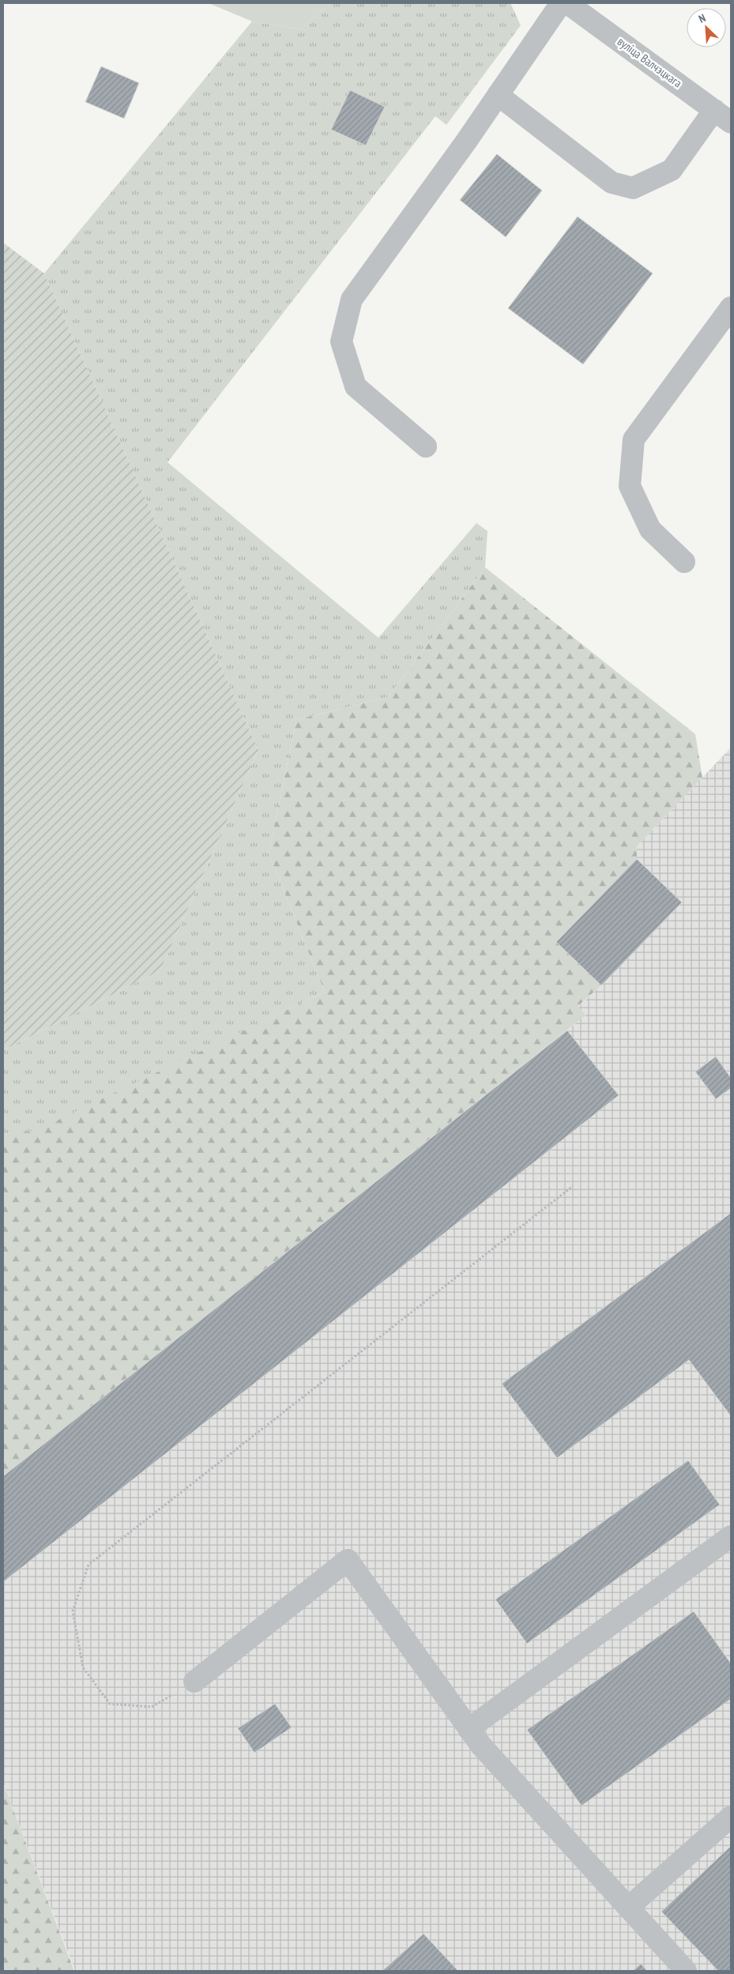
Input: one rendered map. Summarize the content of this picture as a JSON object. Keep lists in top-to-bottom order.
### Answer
{
  "streets": {
    "street": ["вуліца Валчэцкага"]
  },
  "north": "top left"
}
